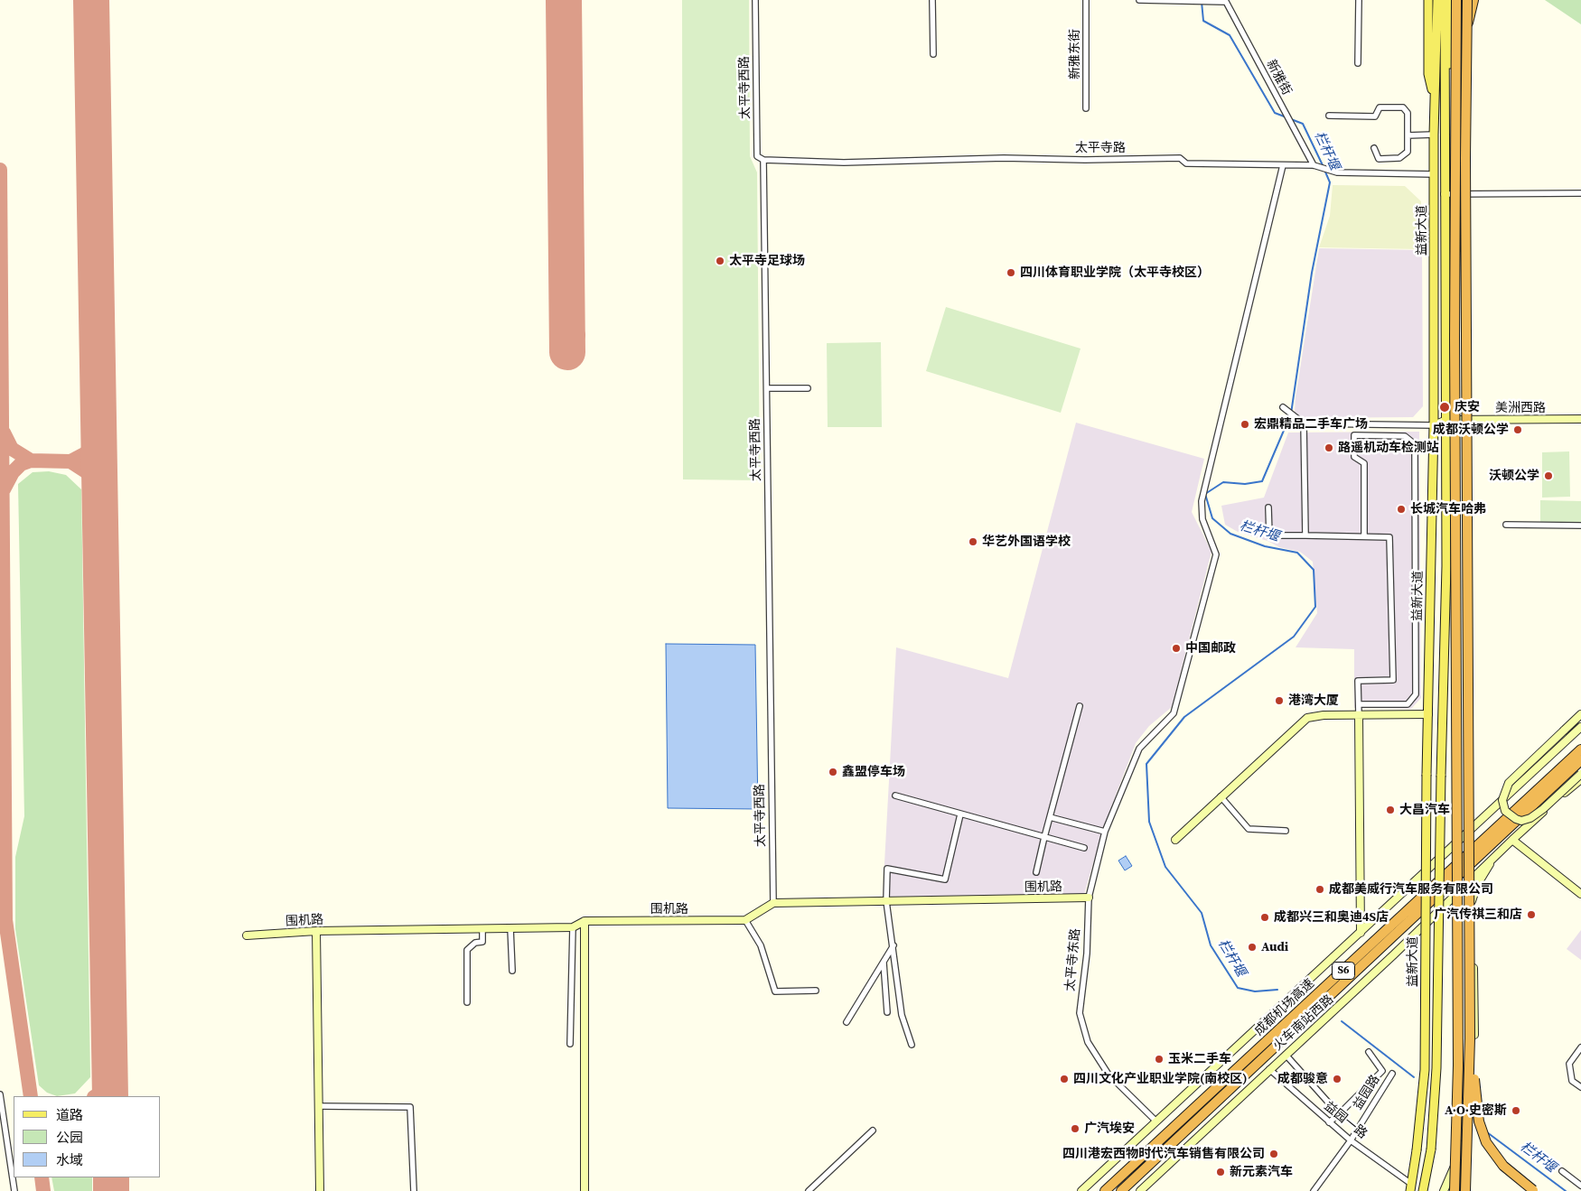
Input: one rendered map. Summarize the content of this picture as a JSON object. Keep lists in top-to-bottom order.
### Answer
{
  "streets": {
    "highway": ["S6", "成都机场高速"],
    "main road": ["益新大道"],
    "street": [
      "新雅东街",
      "新雅街",
      "太平寺西路",
      "太平寺路",
      "美洲西路",
      "围机路",
      "太平寺东路",
      "火车南站西路",
      "益园路",
      "益园一路"
    ]
  },
  "crossings": [
    ["新雅街", "太平寺路"],
    ["太平寺西路", "太平寺路"],
    ["太平寺西路", "围机路"],
    ["太平寺路", "益新大道"],
    ["太平寺路", "太平寺东路"],
    ["益新大道", "美洲西路"],
    ["益新大道", "益园一路"],
    ["围机路", "太平寺东路"],
    ["火车南站西路", "益园一路"],
    ["益园路", "益园一路"]
  ],
  "water": ["栏杆堰"],
  "places": [
    "太平寺足球场",
    "四川体育职业学院（太平寺校区）",
    "庆安",
    "宏鼎精品二手车广场",
    "成都沃顿公学",
    "路遥机动车检测站",
    "沃顿公学",
    "长城汽车哈弗",
    "华艺外国语学校",
    "中国邮政",
    "港湾大厦",
    "鑫盟停车场",
    "大昌汽车",
    "成都美威行汽车服务有限公司",
    "广汽传祺三和店",
    "成都兴三和奥迪4S店",
    "Audi",
    "玉米二手车",
    "四川文化产业职业学院(南校区)",
    "成都骏意",
    "A·O·史密斯",
    "广汽埃安",
    "四川港宏西物时代汽车销售有限公司",
    "新元素汽车"
  ],
  "legend": ["道路", "公园", "水域"]
}
